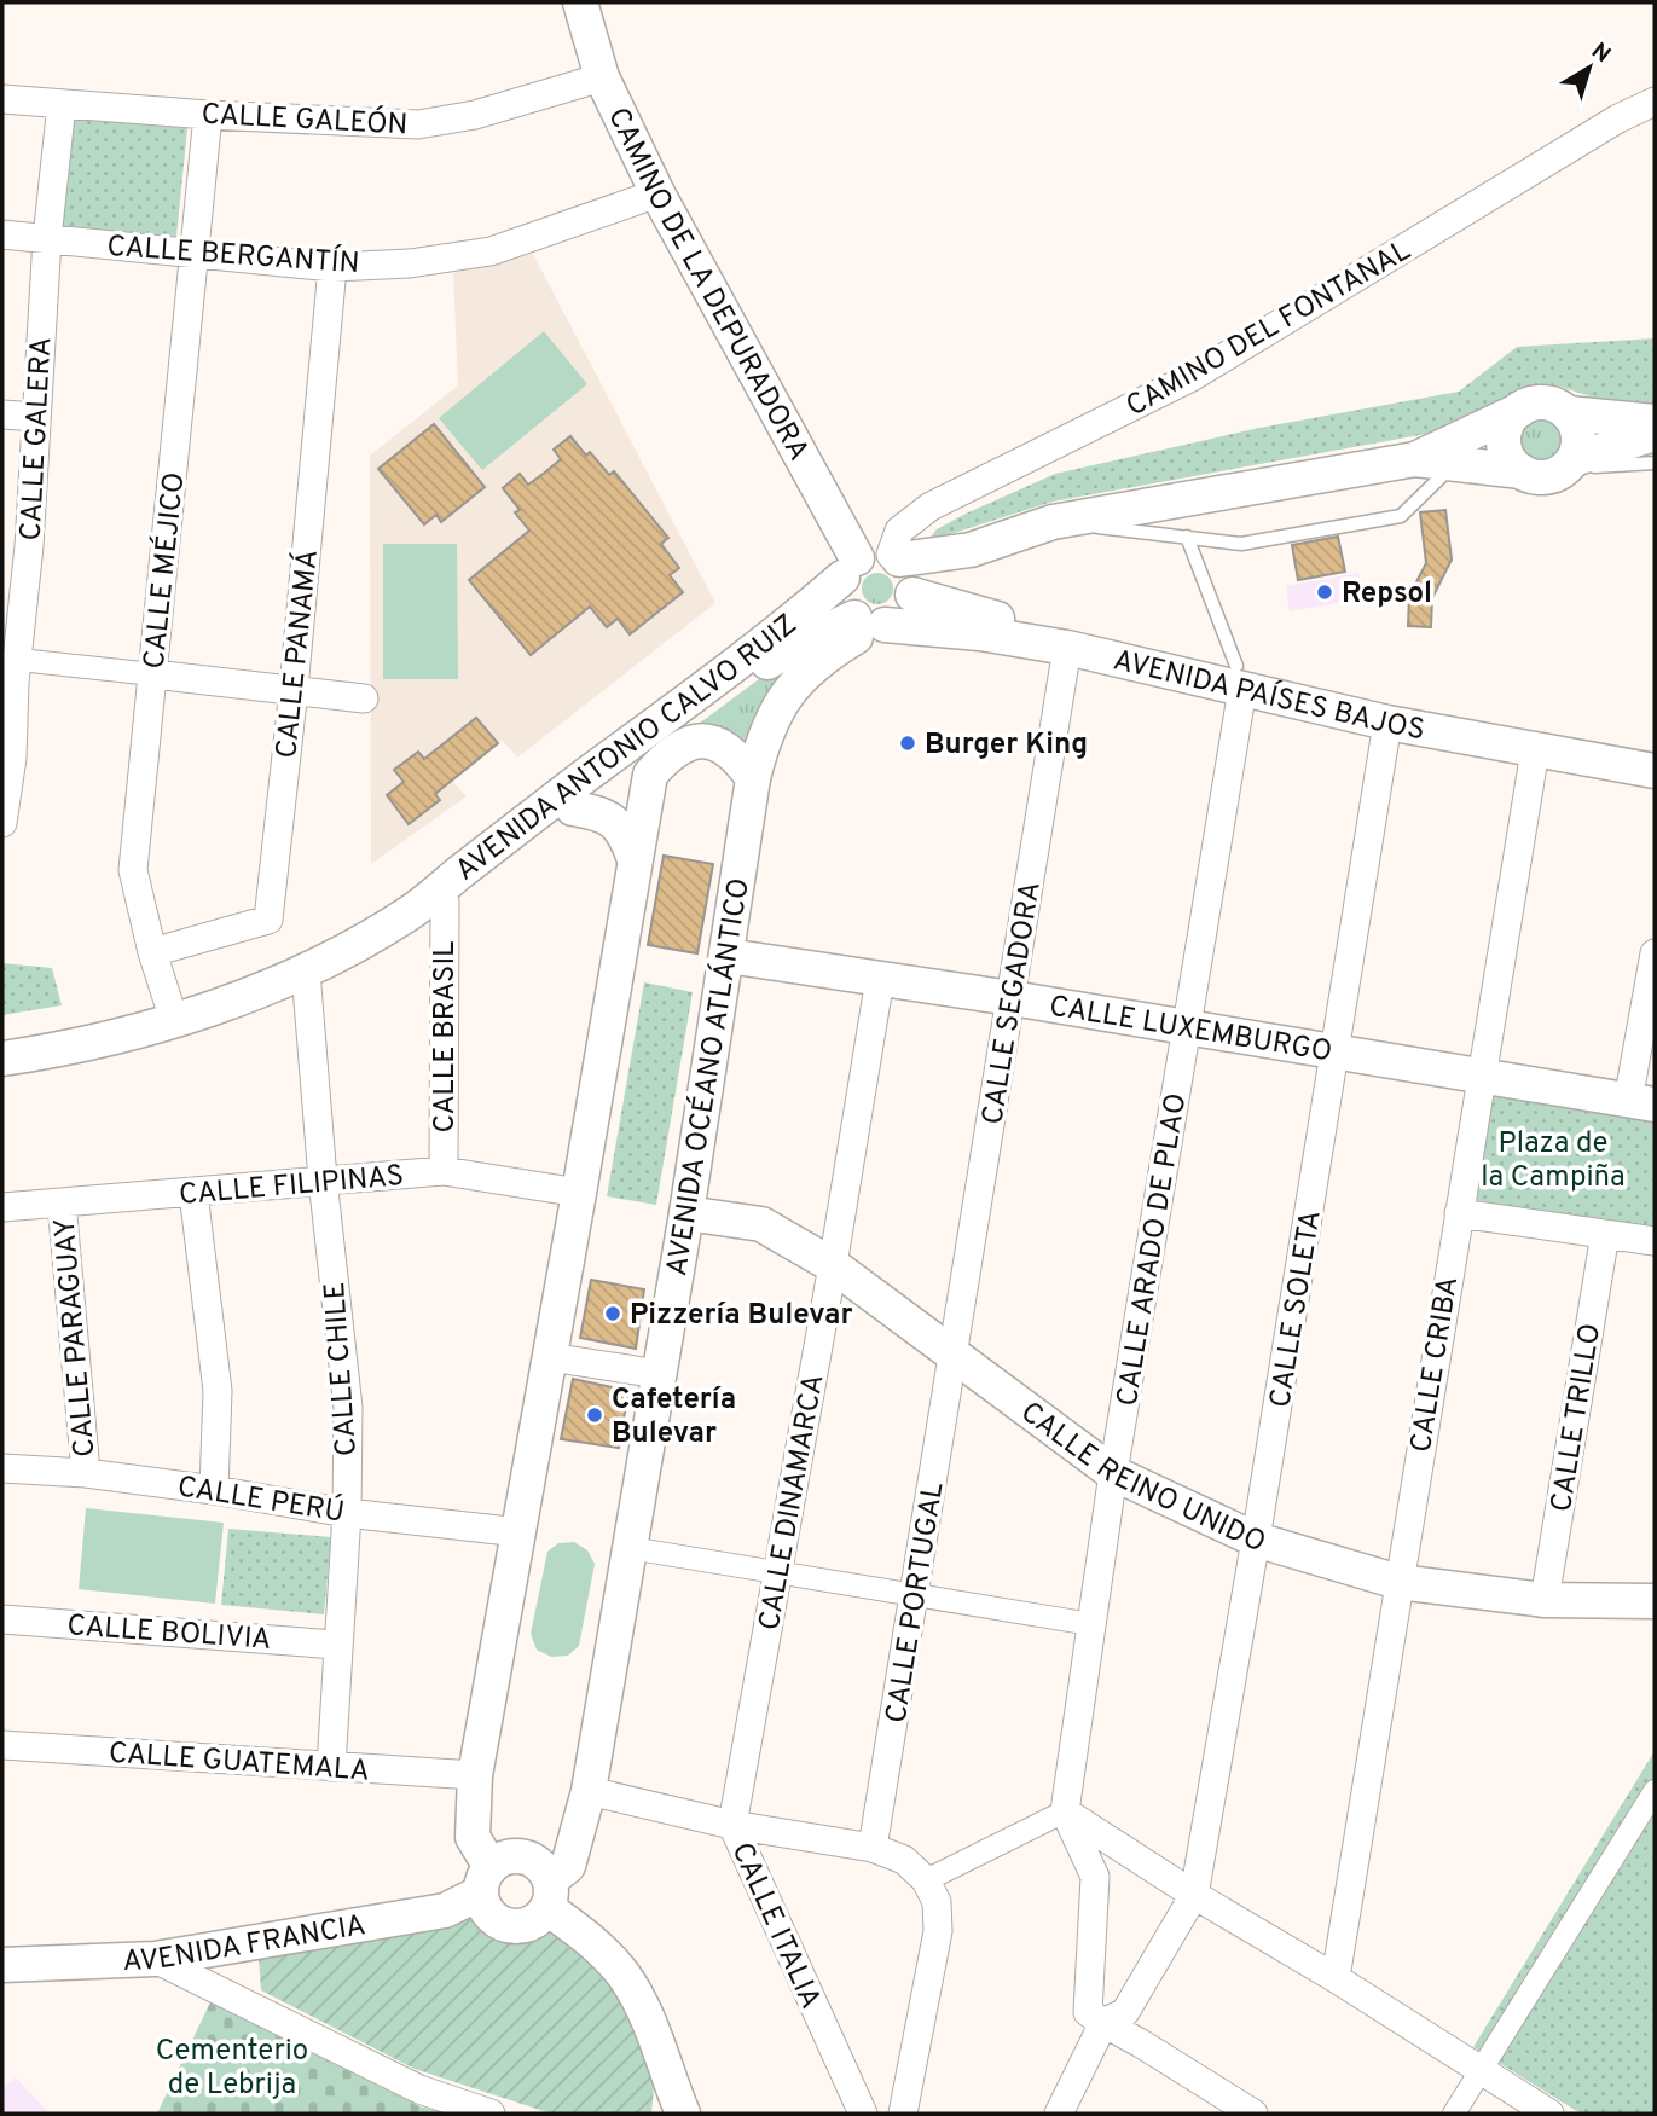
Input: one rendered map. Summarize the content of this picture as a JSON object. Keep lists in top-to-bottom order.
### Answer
{
  "streets": {
    "street": [
      "CALLE GALEÓN",
      "CALLE BERGANTÍN",
      "CAMINO DE LA DEPURADORA",
      "CAMINO DEL FONTANAL",
      "CALLE GALERA",
      "CALLE MÉJICO",
      "CALLE PANAMÁ",
      "AVENIDA PAÍSES BAJOS",
      "AVENIDA ANTONIO CALVO RUIZ",
      "CALLE SEGADORA",
      "CALLE LUXEMBURGO",
      "CALLE BRASIL",
      "AVENIDA OCÉANO ATLÁNTICO",
      "CALLE FILIPINAS",
      "CALLE ARADO DE PLAO",
      "CALLE SOLETA",
      "CALLE PARAGUAY",
      "CALLE CRIBA",
      "CALLE CHILE",
      "CALLE TRILLO",
      "CALLE REINO UNIDO",
      "CALLE PERÚ",
      "CALLE DINAMARCA",
      "CALLE PORTUGAL",
      "CALLE BOLIVIA",
      "CALLE GUATEMALA",
      "CALLE ITALIA",
      "AVENIDA FRANCIA"
    ]
  },
  "crossings": [
    ["CALLE GALEÓN", "CAMINO DE LA DEPURADORA"],
    ["CALLE GALEÓN", "CALLE GALERA"],
    ["CALLE GALEÓN", "CALLE MÉJICO"],
    ["CALLE BERGANTÍN", "CAMINO DE LA DEPURADORA"],
    ["CALLE BERGANTÍN", "CALLE GALERA"],
    ["CALLE BERGANTÍN", "CALLE MÉJICO"],
    ["CALLE BERGANTÍN", "CALLE PANAMÁ"],
    ["CAMINO DE LA DEPURADORA", "CAMINO DEL FONTANAL"],
    ["CAMINO DE LA DEPURADORA", "AVENIDA PAÍSES BAJOS"],
    ["CAMINO DE LA DEPURADORA", "AVENIDA ANTONIO CALVO RUIZ"],
    ["CAMINO DE LA DEPURADORA", "AVENIDA OCÉANO ATLÁNTICO"],
    ["CAMINO DEL FONTANAL", "AVENIDA PAÍSES BAJOS"],
    ["CAMINO DEL FONTANAL", "AVENIDA ANTONIO CALVO RUIZ"],
    ["CALLE MÉJICO", "CALLE PANAMÁ"],
    ["CALLE MÉJICO", "AVENIDA ANTONIO CALVO RUIZ"],
    ["AVENIDA PAÍSES BAJOS", "AVENIDA ANTONIO CALVO RUIZ"],
    ["AVENIDA PAÍSES BAJOS", "CALLE SEGADORA"],
    ["AVENIDA PAÍSES BAJOS", "AVENIDA OCÉANO ATLÁNTICO"],
    ["AVENIDA PAÍSES BAJOS", "CALLE ARADO DE PLAO"],
    ["AVENIDA PAÍSES BAJOS", "CALLE SOLETA"],
    ["AVENIDA PAÍSES BAJOS", "CALLE CRIBA"],
    ["AVENIDA ANTONIO CALVO RUIZ", "CALLE BRASIL"],
    ["AVENIDA ANTONIO CALVO RUIZ", "AVENIDA OCÉANO ATLÁNTICO"],
    ["AVENIDA ANTONIO CALVO RUIZ", "CALLE CHILE"],
    ["CALLE SEGADORA", "CALLE LUXEMBURGO"],
    ["CALLE SEGADORA", "CALLE REINO UNIDO"],
    ["CALLE SEGADORA", "CALLE PORTUGAL"],
    ["CALLE LUXEMBURGO", "AVENIDA OCÉANO ATLÁNTICO"],
    ["CALLE LUXEMBURGO", "CALLE ARADO DE PLAO"],
    ["CALLE LUXEMBURGO", "CALLE SOLETA"],
    ["CALLE LUXEMBURGO", "CALLE CRIBA"],
    ["CALLE LUXEMBURGO", "CALLE DINAMARCA"],
    ["CALLE BRASIL", "CALLE FILIPINAS"],
    ["AVENIDA OCÉANO ATLÁNTICO", "CALLE REINO UNIDO"],
    ["AVENIDA OCÉANO ATLÁNTICO", "CALLE ITALIA"],
    ["AVENIDA OCÉANO ATLÁNTICO", "AVENIDA FRANCIA"],
    ["CALLE FILIPINAS", "CALLE PARAGUAY"],
    ["CALLE FILIPINAS", "CALLE CHILE"],
    ["CALLE ARADO DE PLAO", "CALLE REINO UNIDO"],
    ["CALLE SOLETA", "CALLE REINO UNIDO"],
    ["CALLE PARAGUAY", "CALLE PERÚ"],
    ["CALLE CRIBA", "CALLE REINO UNIDO"],
    ["CALLE CHILE", "CALLE PERÚ"],
    ["CALLE CHILE", "CALLE BOLIVIA"],
    ["CALLE CHILE", "CALLE GUATEMALA"],
    ["CALLE TRILLO", "CALLE REINO UNIDO"],
    ["CALLE REINO UNIDO", "CALLE DINAMARCA"],
    ["CALLE REINO UNIDO", "CALLE PORTUGAL"],
    ["CALLE DINAMARCA", "CALLE ITALIA"]
  ],
  "parks": ["Plaza de la Campiña", "Cementerio de Lebrija"],
  "places": [
    "Repsol",
    "Burger King",
    "Pizzería Bulevar",
    "Cafetería Bulevar"
  ],
  "north": "top right"
}
